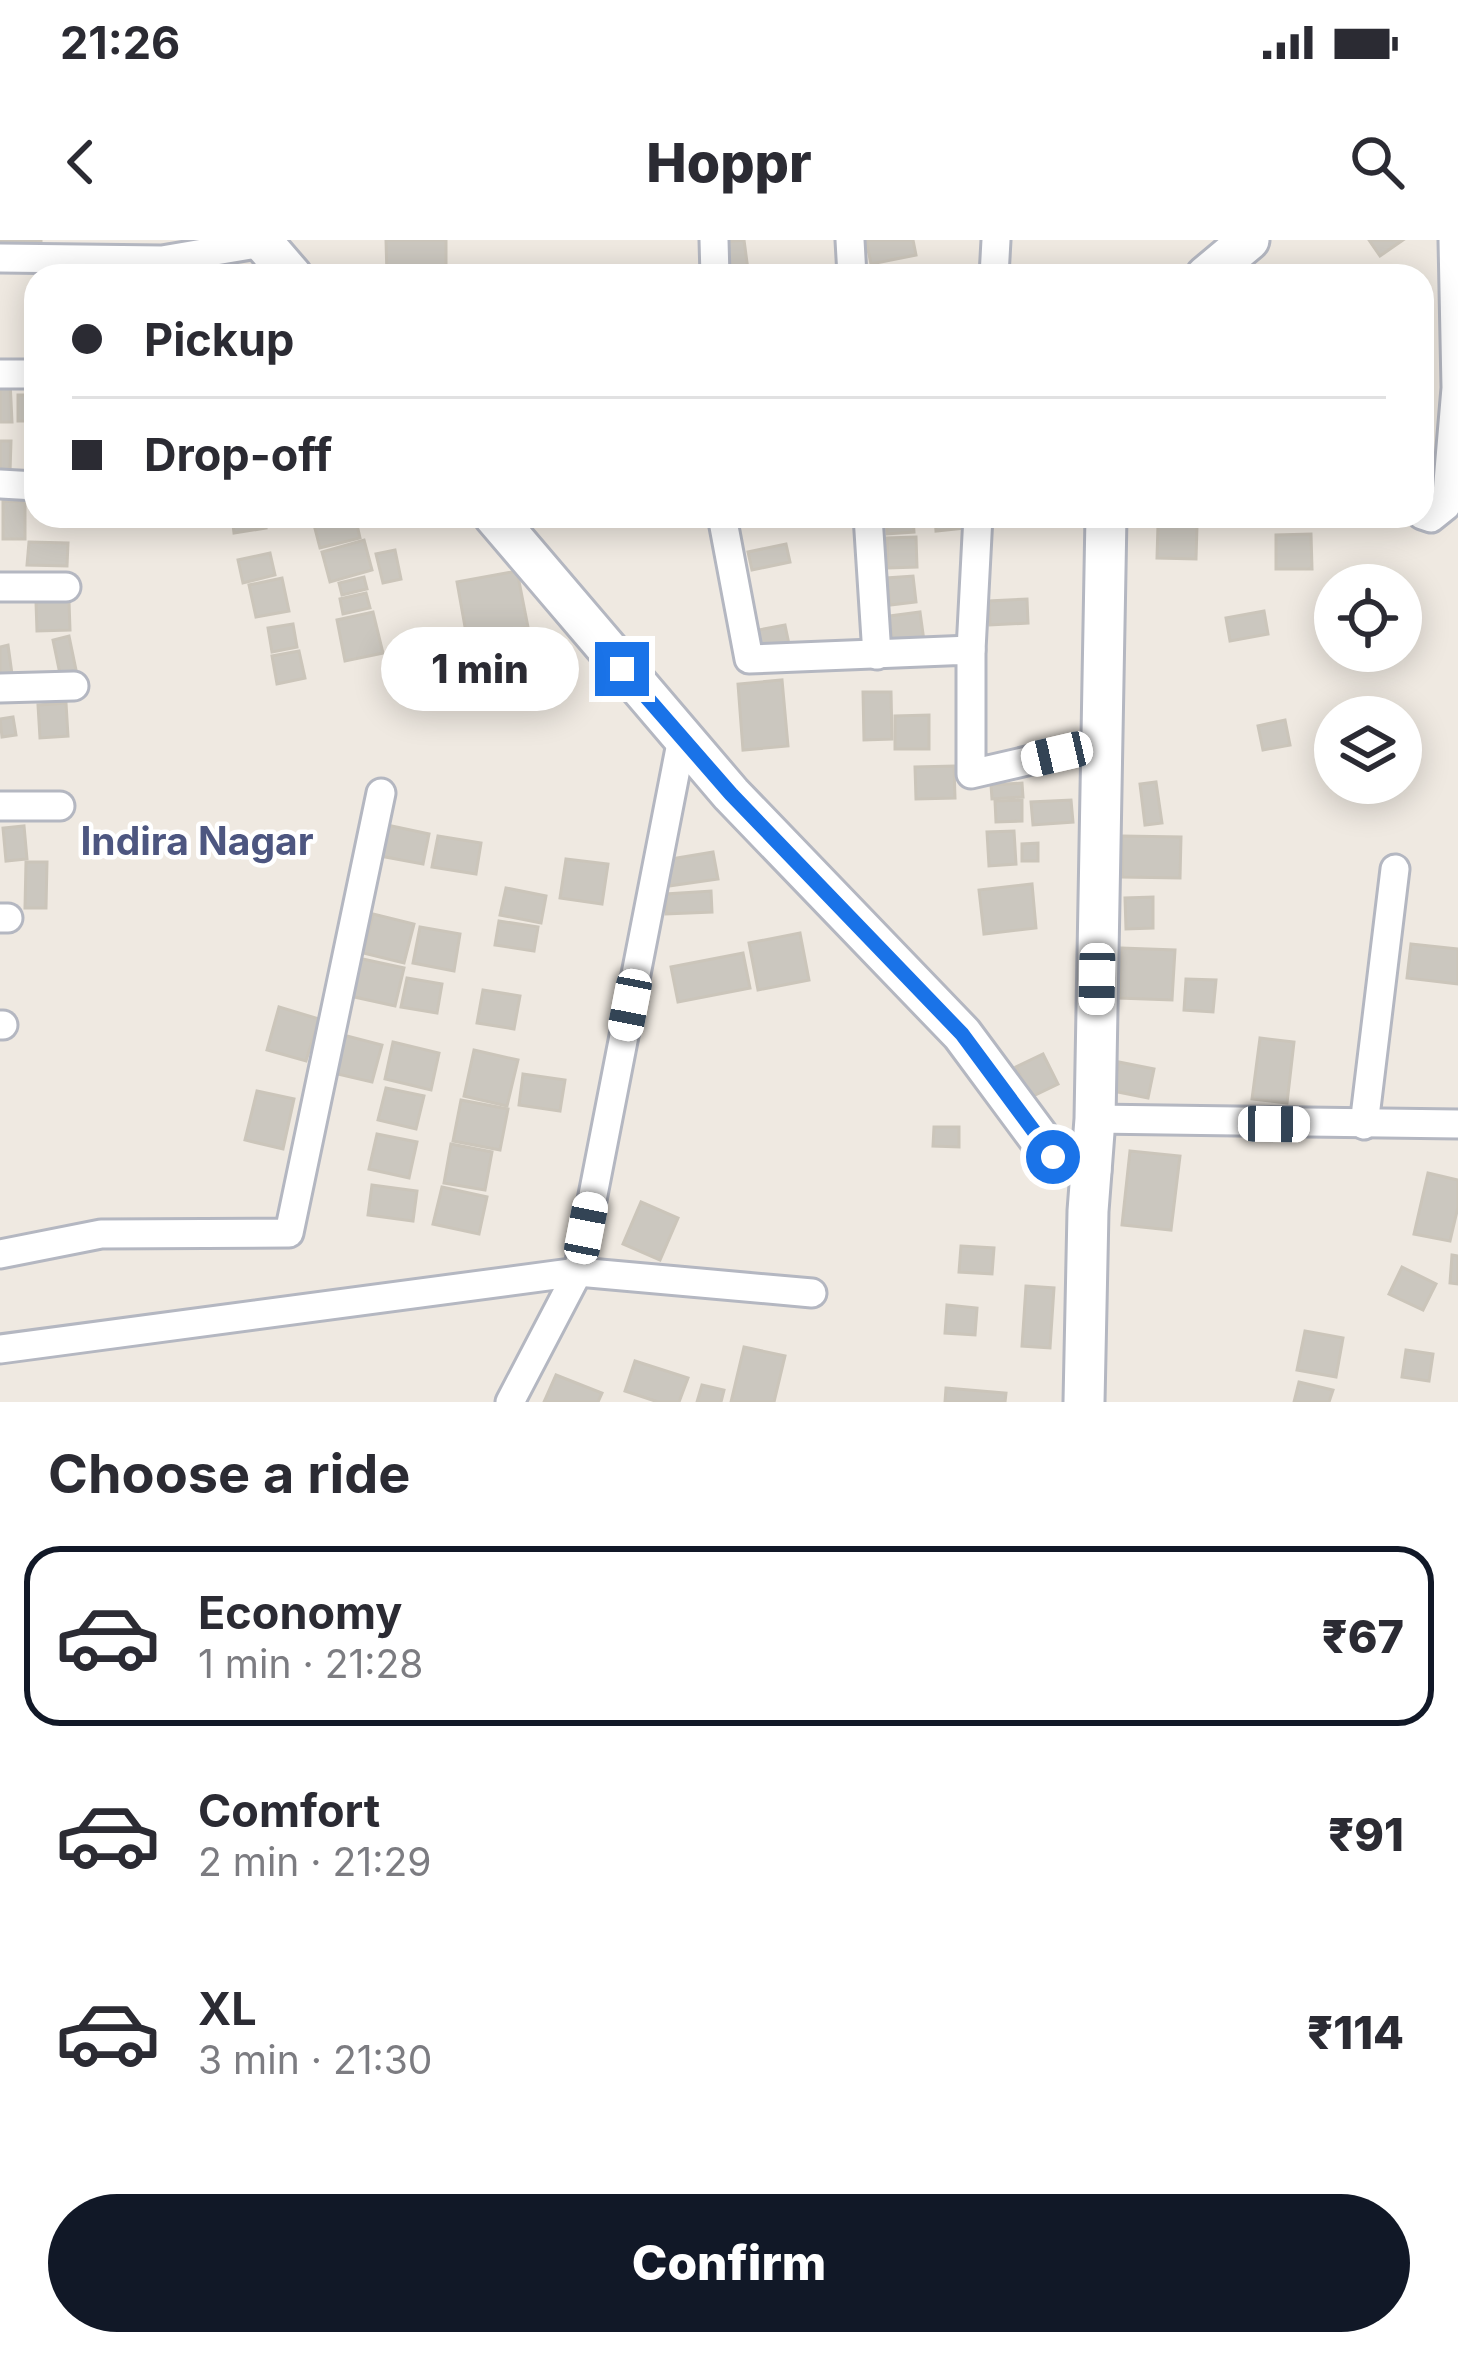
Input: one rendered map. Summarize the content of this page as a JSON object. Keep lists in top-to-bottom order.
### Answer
{
  "districts": ["Indira Nagar"],
  "page": {
    "status": "21:26",
    "header": "Hoppr",
    "banner": ["Pickup", "Drop-off"],
    "bubble": "1 min",
    "heading": "Choose a ride",
    "list": [
      {
        "name": "Economy",
        "note": "1 min · 21:28",
        "value": "₹67"
      },
      {
        "name": "Comfort",
        "note": "2 min · 21:29",
        "value": "₹91"
      },
      {
        "name": "XL",
        "note": "3 min · 21:30",
        "value": "₹114"
      }
    ],
    "buttons": "Confirm"
  }
}
